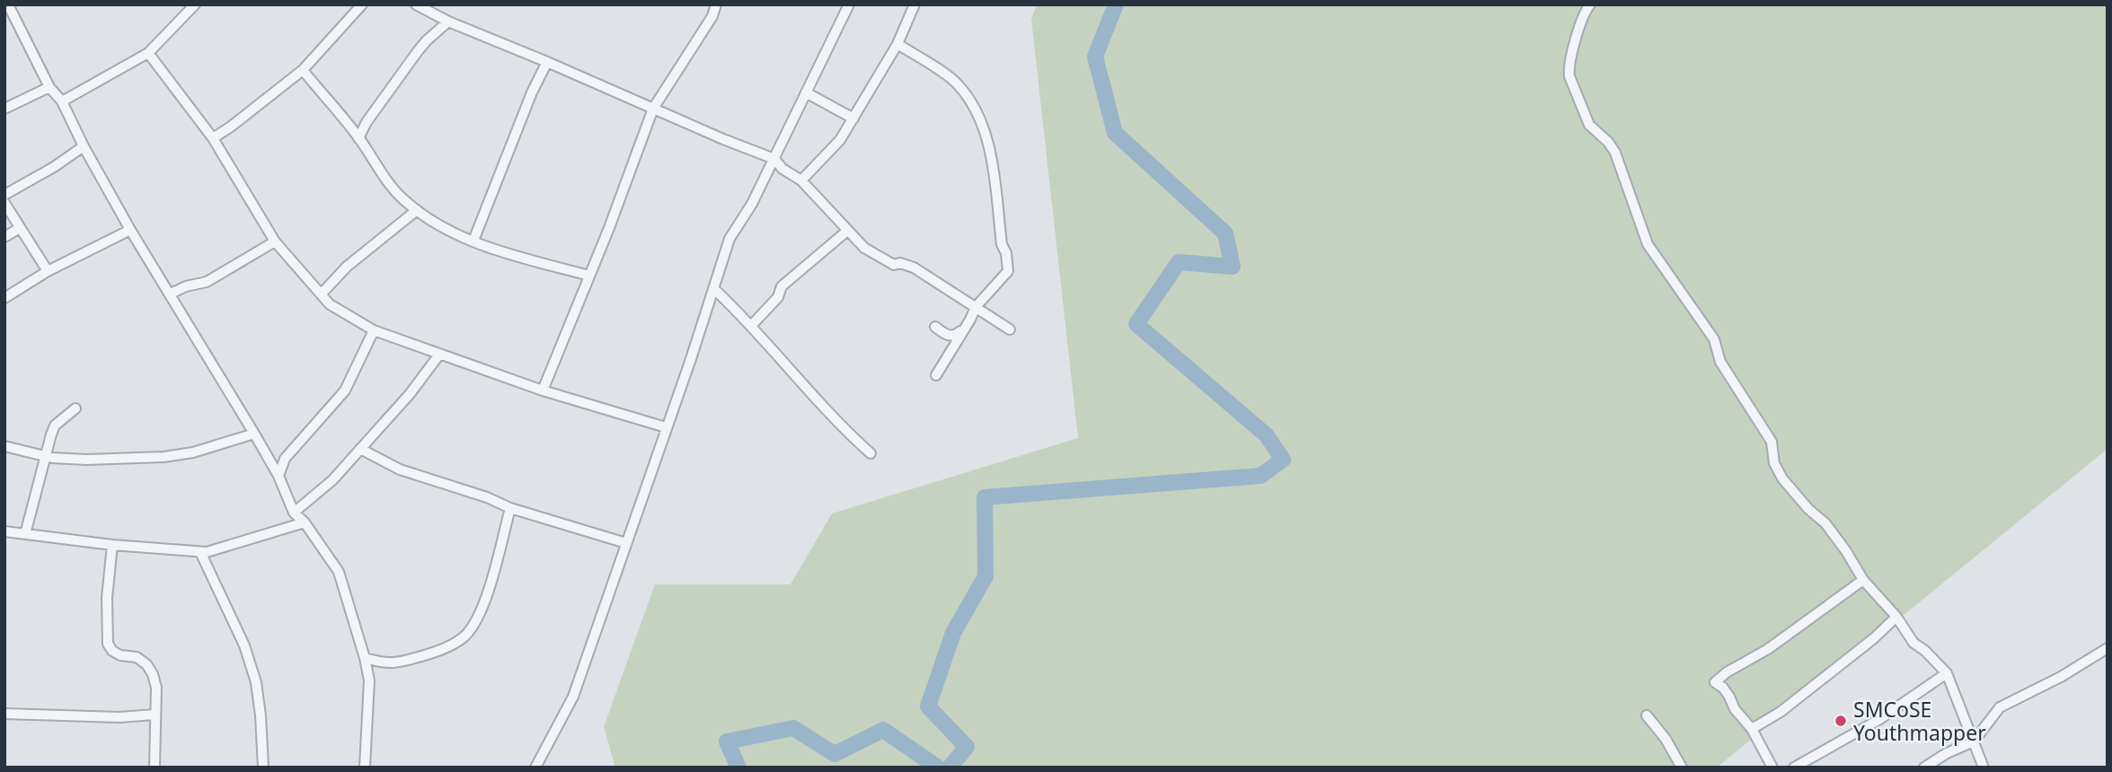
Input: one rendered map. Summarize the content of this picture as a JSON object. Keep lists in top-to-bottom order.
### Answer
{
  "places": ["SMCoSE Youthmapper"]
}
